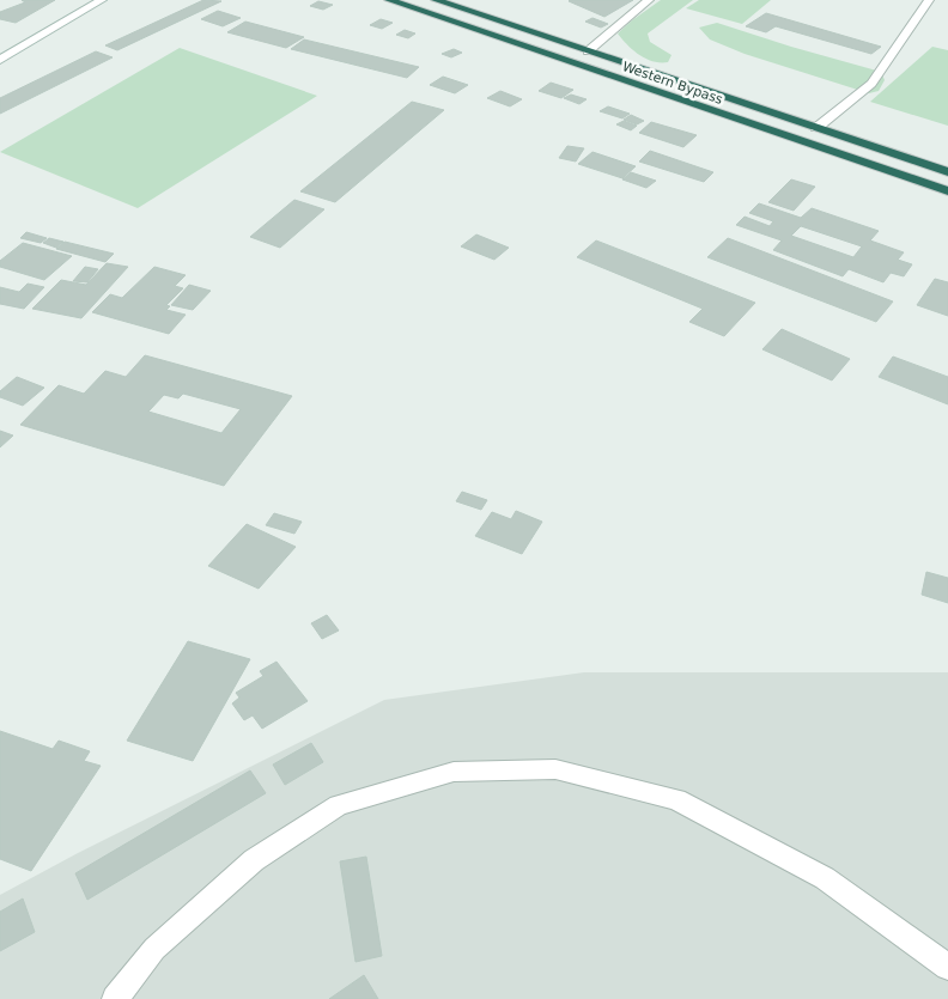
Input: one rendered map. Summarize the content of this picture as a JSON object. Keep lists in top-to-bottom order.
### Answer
{
  "streets": {
    "highway": ["Western Bypass"]
  }
}
